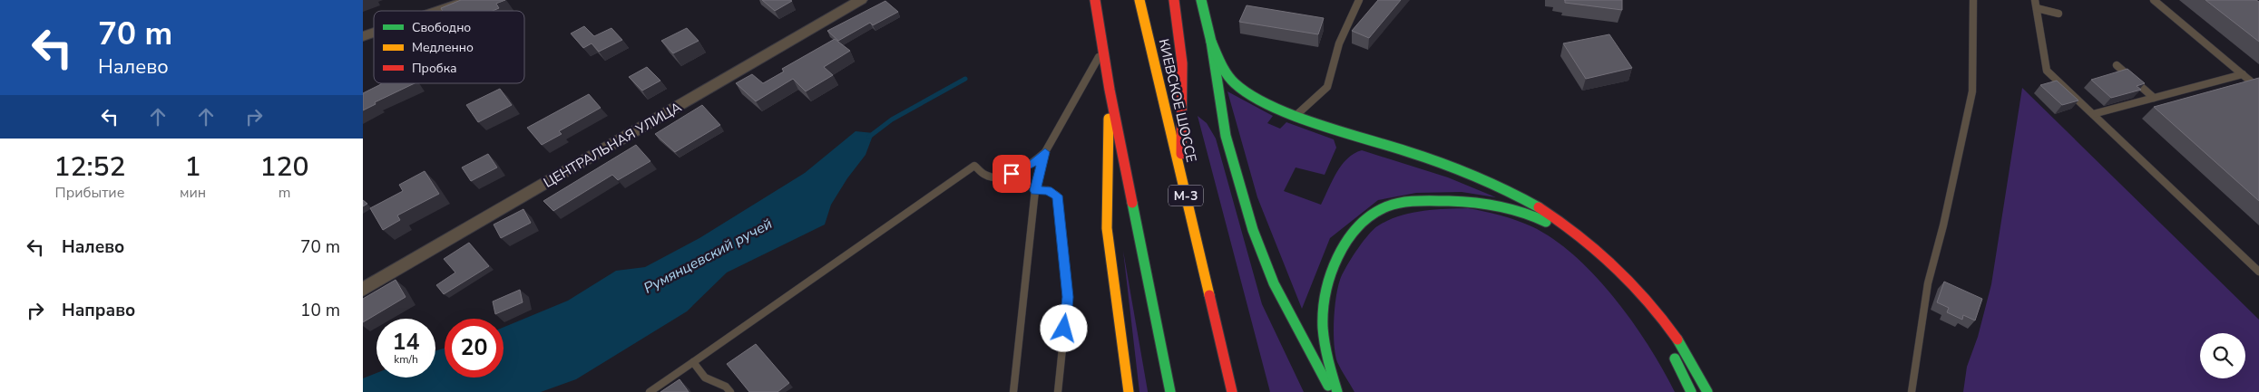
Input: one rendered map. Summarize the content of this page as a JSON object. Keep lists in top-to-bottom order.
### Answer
{
  "streets": {
    "main road": ["КИЕВСКОЕ ШОССЕ", "М-3"],
    "street": ["ЦЕНТРАЛЬНАЯ УЛИЦА"]
  },
  "water": ["Румянцевский ручей"],
  "legend": ["Свободно", "Медленно", "Пробка"],
  "page": {
    "turn": ["70 m", "Налево"],
    "eta": [
      "12:52",
      "Прибытие",
      "1",
      "мин",
      "120",
      "m"
    ],
    "list": [
      {
        "name": "Налево",
        "value": "70 m"
      },
      {
        "name": "Направо",
        "value": "10 m"
      }
    ],
    "speed": "14 km/h",
    "limit": "20"
  }
}
